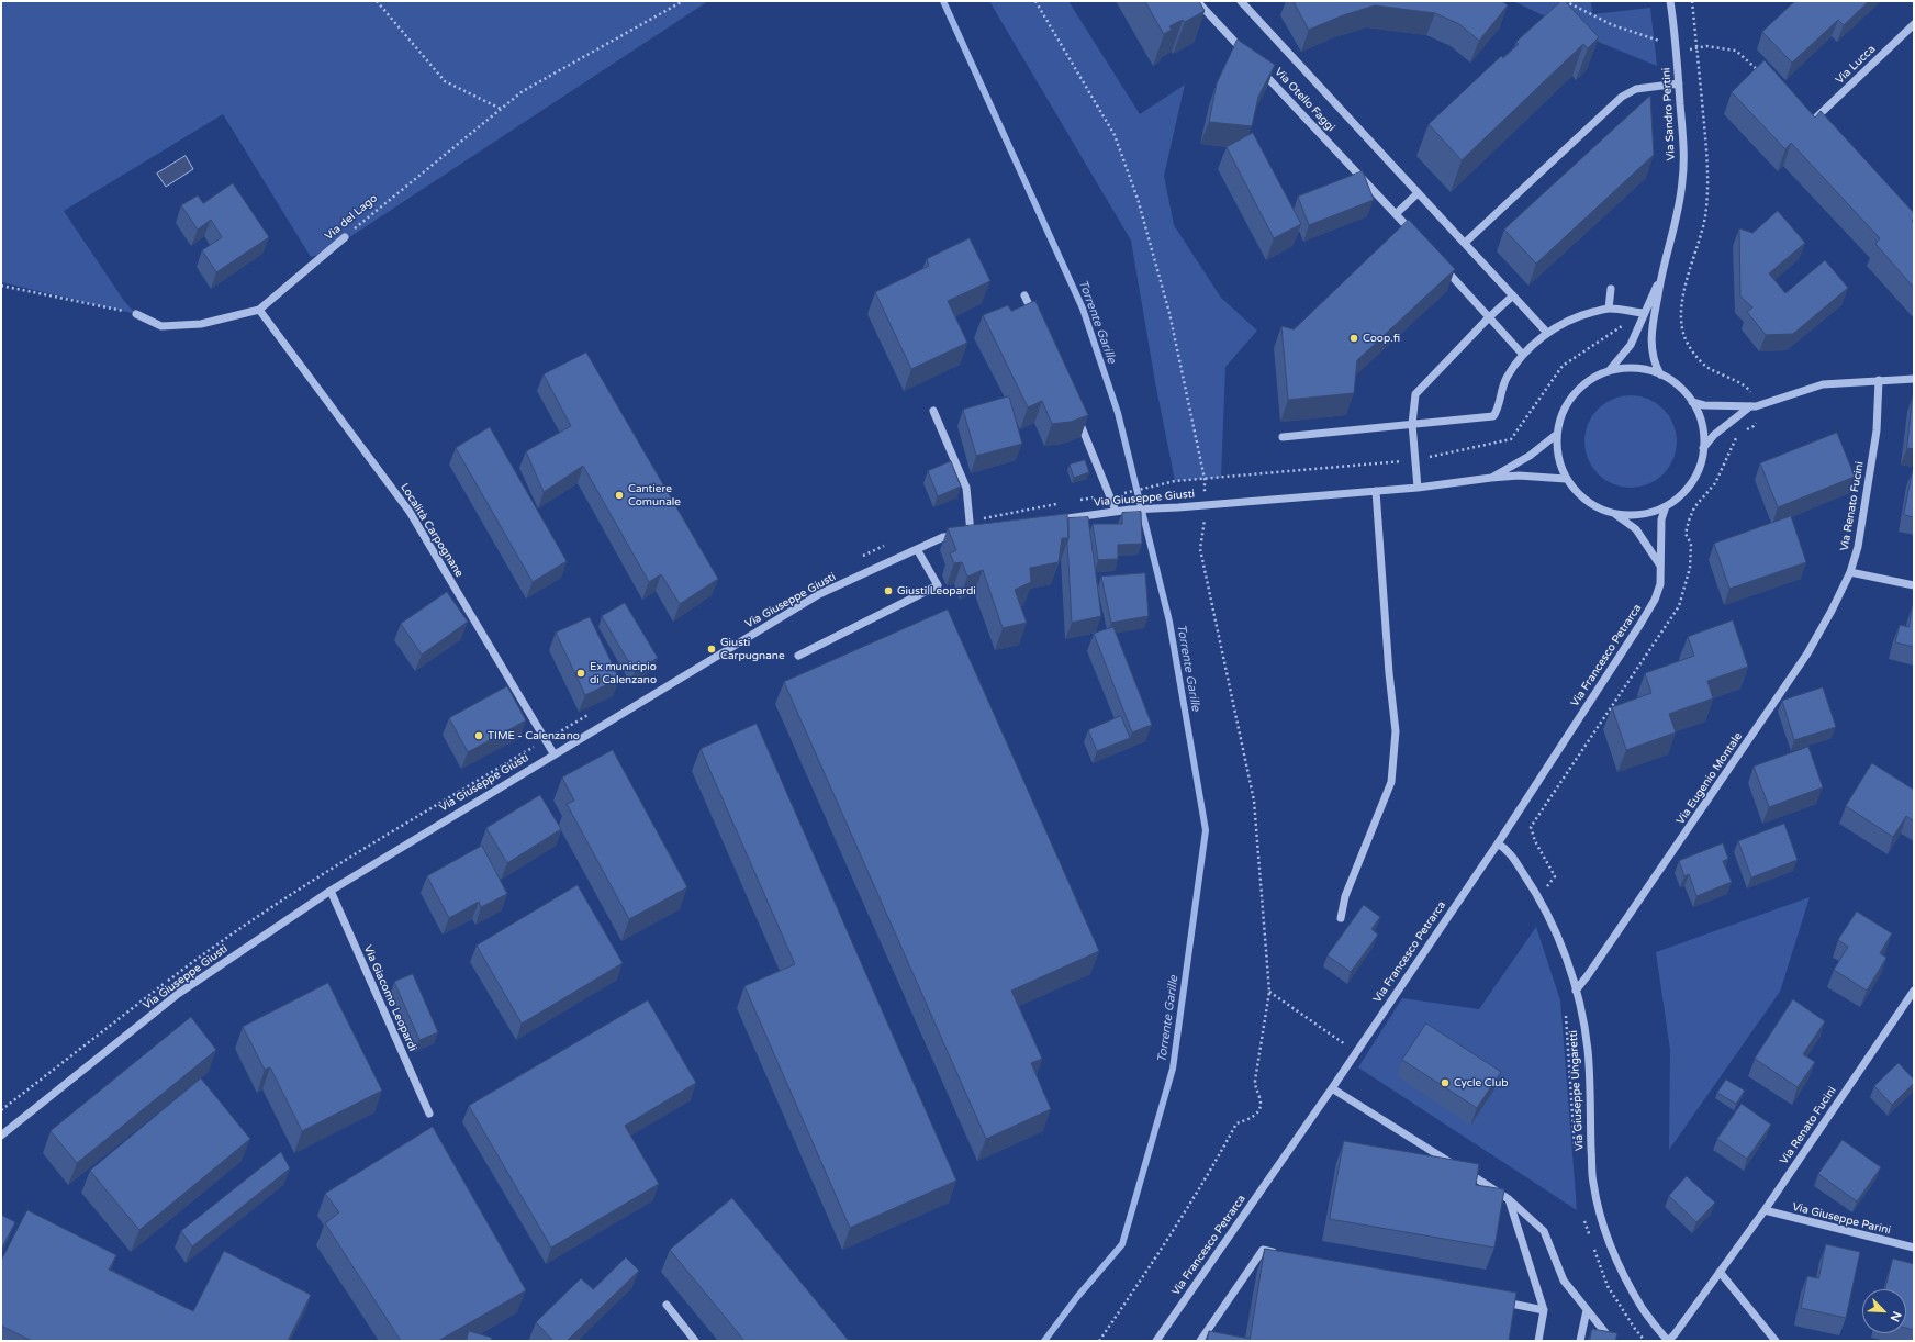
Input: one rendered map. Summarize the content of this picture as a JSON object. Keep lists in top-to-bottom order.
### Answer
{
  "streets": {
    "street": [
      "Via Lucca",
      "Via Otello Faggi",
      "Via Sandro Pertini",
      "Via del Lago",
      "Via Giuseppe Giusti",
      "Via Renato Fucini",
      "Località Carpognane",
      "Via Francesco Petrarca",
      "Via Eugenio Montale",
      "Via Giacomo Leopardi",
      "Via Giuseppe Ungaretti",
      "Via Giuseppe Parini"
    ]
  },
  "crossings": [
    ["Via Sandro Pertini", "Via Giuseppe Giusti"],
    ["Via Sandro Pertini", "Via Francesco Petrarca"],
    ["Via del Lago", "Località Carpognane"],
    ["Via Giuseppe Giusti", "Località Carpognane"],
    ["Via Giuseppe Giusti", "Via Francesco Petrarca"],
    ["Via Giuseppe Giusti", "Via Giacomo Leopardi"],
    ["Via Renato Fucini", "Via Eugenio Montale"],
    ["Via Renato Fucini", "Via Giuseppe Ungaretti"],
    ["Via Renato Fucini", "Via Giuseppe Parini"],
    ["Via Francesco Petrarca", "Via Giuseppe Ungaretti"],
    ["Via Eugenio Montale", "Via Giuseppe Ungaretti"]
  ],
  "water": ["Torrente Garille"],
  "places": [
    "Coop.fi",
    "Cantiere Comunale",
    "Giusti Leopardi",
    "Giusti Carpugnane",
    "Ex municipio di Calenzano",
    "TIME - Calenzano",
    "Cycle Club"
  ],
  "north": "bottom right"
}
